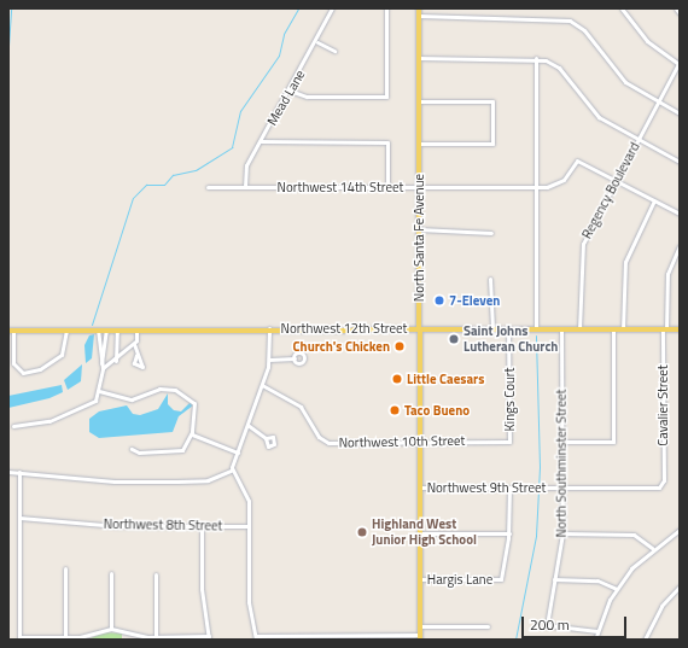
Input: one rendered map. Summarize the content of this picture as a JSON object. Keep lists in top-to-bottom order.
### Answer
{
  "streets": {
    "main road": ["North Santa Fe Avenue", "Northwest 12th Street"],
    "street": [
      "Mead Lane",
      "Northwest 14th Street",
      "Regency Boulevard",
      "Kings Court",
      "Cavalier Street",
      "Northwest 10th Street",
      "North Southminster Street",
      "Northwest 9th Street",
      "Northwest 8th Street",
      "Hargis Lane"
    ]
  },
  "crossings": [
    ["Mead Lane", "Northwest 14th Street"],
    ["Northwest 14th Street", "Regency Boulevard"],
    ["Northwest 14th Street", "North Santa Fe Avenue"],
    ["Regency Boulevard", "Northwest 12th Street"],
    ["North Santa Fe Avenue", "Northwest 12th Street"],
    ["North Santa Fe Avenue", "Northwest 10th Street"],
    ["North Santa Fe Avenue", "Northwest 9th Street"],
    ["North Santa Fe Avenue", "Hargis Lane"],
    ["Northwest 12th Street", "Kings Court"],
    ["Northwest 12th Street", "Cavalier Street"],
    ["Northwest 12th Street", "North Southminster Street"],
    ["Kings Court", "Northwest 10th Street"],
    ["Cavalier Street", "Northwest 9th Street"],
    ["North Southminster Street", "Northwest 9th Street"]
  ],
  "places": [
    "7-Eleven",
    "Saint Johns Lutheran Church",
    "Church's Chicken",
    "Little Caesars",
    "Taco Bueno",
    "Highland West Junior High School"
  ],
  "scale_bar": "200 m"
}
